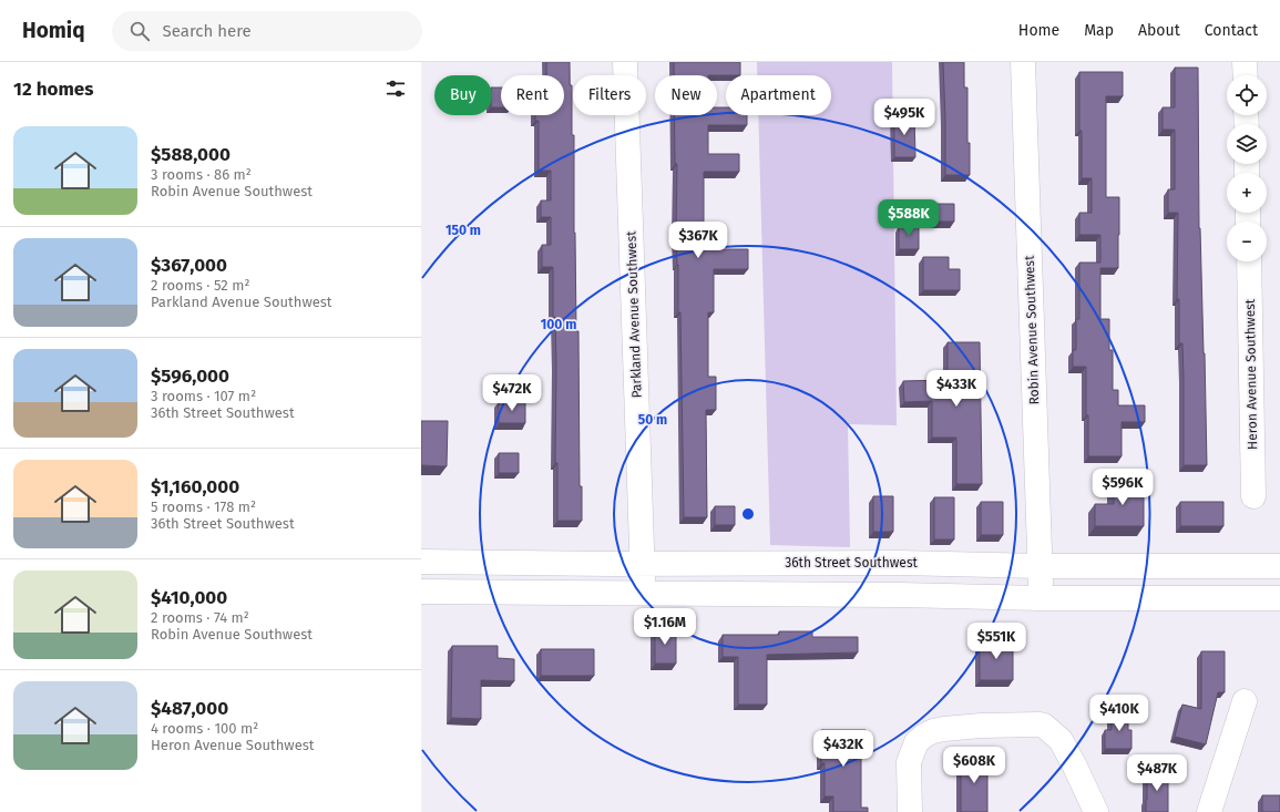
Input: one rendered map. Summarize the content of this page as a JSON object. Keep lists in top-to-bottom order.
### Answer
{
  "streets": {
    "street": [
      "Parkland Avenue Southwest",
      "Robin Avenue Southwest",
      "Heron Avenue Southwest",
      "36th Street Southwest"
    ]
  },
  "crossings": [
    ["Parkland Avenue Southwest", "36th Street Southwest"],
    ["Robin Avenue Southwest", "36th Street Southwest"]
  ],
  "page": {
    "header": "Homiq",
    "search": "Search here",
    "nav": [
      "Home",
      "Map",
      "About",
      "Contact"
    ],
    "heading": "12 homes",
    "map_buttons": ["+", "−"],
    "chip": [
      "Buy",
      "Rent",
      "Filters",
      "New",
      "Apartment"
    ],
    "price": [
      "$495K",
      "$588K",
      "$367K",
      "$433K",
      "$472K",
      "$596K",
      "$1.16M",
      "$551K",
      "$410K",
      "$432K",
      "$608K",
      "$487K"
    ],
    "list": [
      {
        "name": "$588,000",
        "note": "3 rooms · 86 m² · Robin Avenue Southwest"
      },
      {
        "name": "$367,000",
        "note": "2 rooms · 52 m² · Parkland Avenue Southwest"
      },
      {
        "name": "$596,000",
        "note": "3 rooms · 107 m² · 36th Street Southwest"
      },
      {
        "name": "$1,160,000",
        "note": "5 rooms · 178 m² · 36th Street Southwest"
      },
      {
        "name": "$410,000",
        "note": "2 rooms · 74 m² · Robin Avenue Southwest"
      },
      {
        "name": "$487,000",
        "note": "4 rooms · 100 m² · Heron Avenue Southwest"
      }
    ]
  },
  "rings": ["150 m", "100 m", "50 m"]
}
